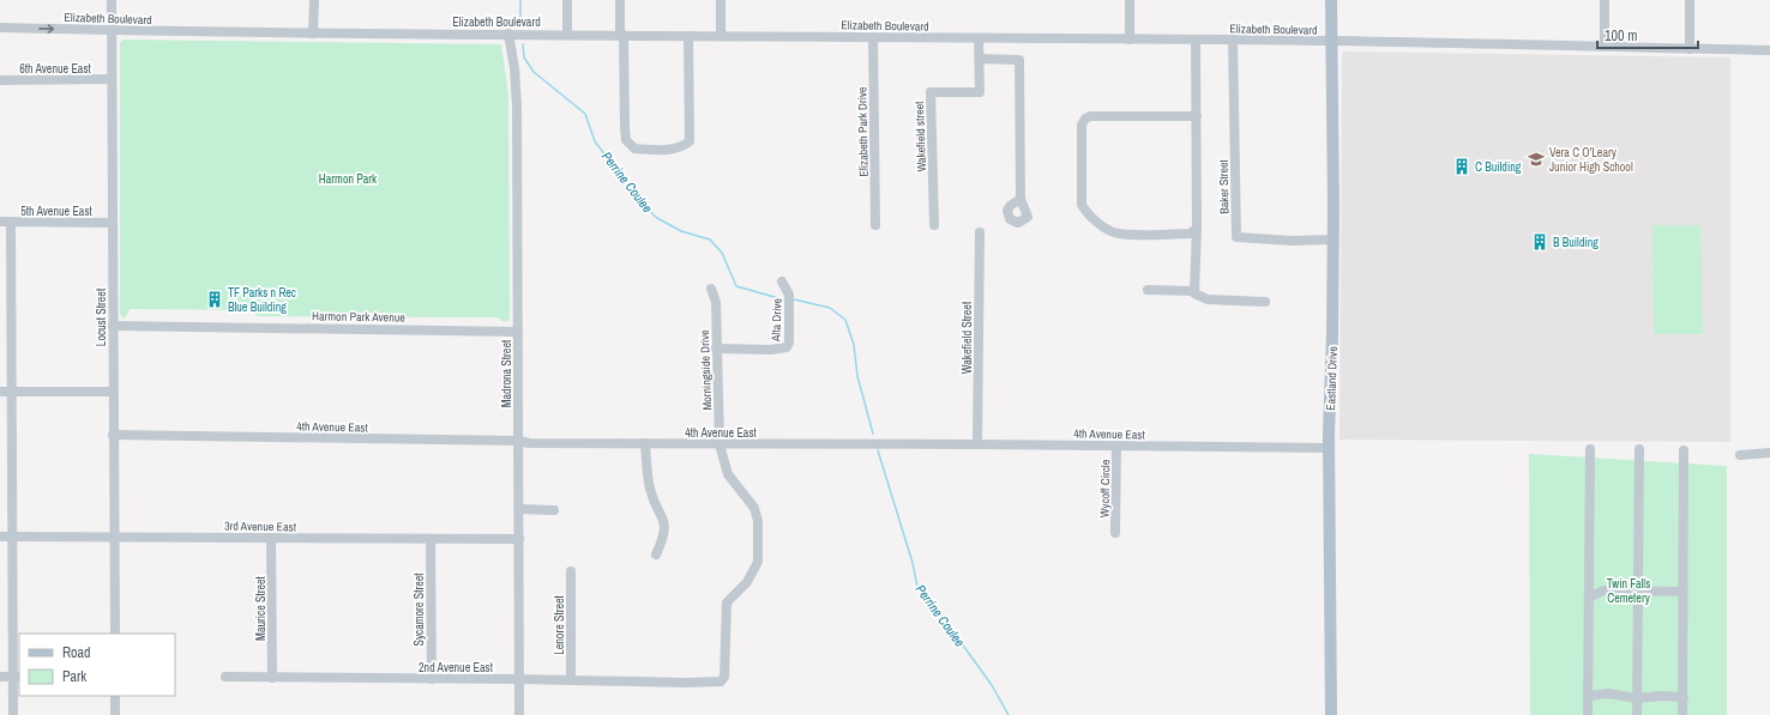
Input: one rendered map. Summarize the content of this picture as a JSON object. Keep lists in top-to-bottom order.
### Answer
{
  "streets": {
    "main road": ["Eastland Drive"],
    "street": [
      "Elizabeth Boulevard",
      "6th Avenue East",
      "Elizabeth Park Drive",
      "Wakefield street",
      "Baker Street",
      "5th Avenue East",
      "Harmon Park Avenue",
      "Locust Street",
      "Alta Drive",
      "Wakefield Street",
      "Morningside Drive",
      "Madrona Street",
      "4th Avenue East",
      "Wycoff Circle",
      "3rd Avenue East",
      "Maurice Street",
      "Sycamore Street",
      "Lenore Street",
      "2nd Avenue East"
    ]
  },
  "crossings": [
    ["Elizabeth Boulevard", "Elizabeth Park Drive"],
    ["Elizabeth Boulevard", "Wakefield street"],
    ["Elizabeth Boulevard", "Baker Street"],
    ["Elizabeth Boulevard", "Locust Street"],
    ["Elizabeth Boulevard", "Madrona Street"],
    ["Elizabeth Boulevard", "Eastland Drive"],
    ["6th Avenue East", "Locust Street"],
    ["Baker Street", "Eastland Drive"],
    ["5th Avenue East", "Locust Street"],
    ["Harmon Park Avenue", "Locust Street"],
    ["Harmon Park Avenue", "Madrona Street"],
    ["Locust Street", "4th Avenue East"],
    ["Locust Street", "3rd Avenue East"],
    ["Alta Drive", "Morningside Drive"],
    ["Wakefield Street", "4th Avenue East"],
    ["Morningside Drive", "4th Avenue East"],
    ["Morningside Drive", "2nd Avenue East"],
    ["Madrona Street", "4th Avenue East"],
    ["Madrona Street", "3rd Avenue East"],
    ["Madrona Street", "2nd Avenue East"],
    ["Eastland Drive", "4th Avenue East"],
    ["4th Avenue East", "Wycoff Circle"],
    ["3rd Avenue East", "Maurice Street"],
    ["3rd Avenue East", "Sycamore Street"],
    ["Maurice Street", "2nd Avenue East"],
    ["Sycamore Street", "2nd Avenue East"],
    ["Lenore Street", "2nd Avenue East"]
  ],
  "water": ["Perrine Coulee"],
  "parks": ["Harmon Park", "Twin Falls Cemetery"],
  "places": {
    "school or university": ["Vera C O'Leary Junior High School"],
    "building": ["C Building", "B Building", "TF Parks n Rec Blue Building"]
  },
  "legend": ["Road", "Park"],
  "scale_bar": "100 m"
}
